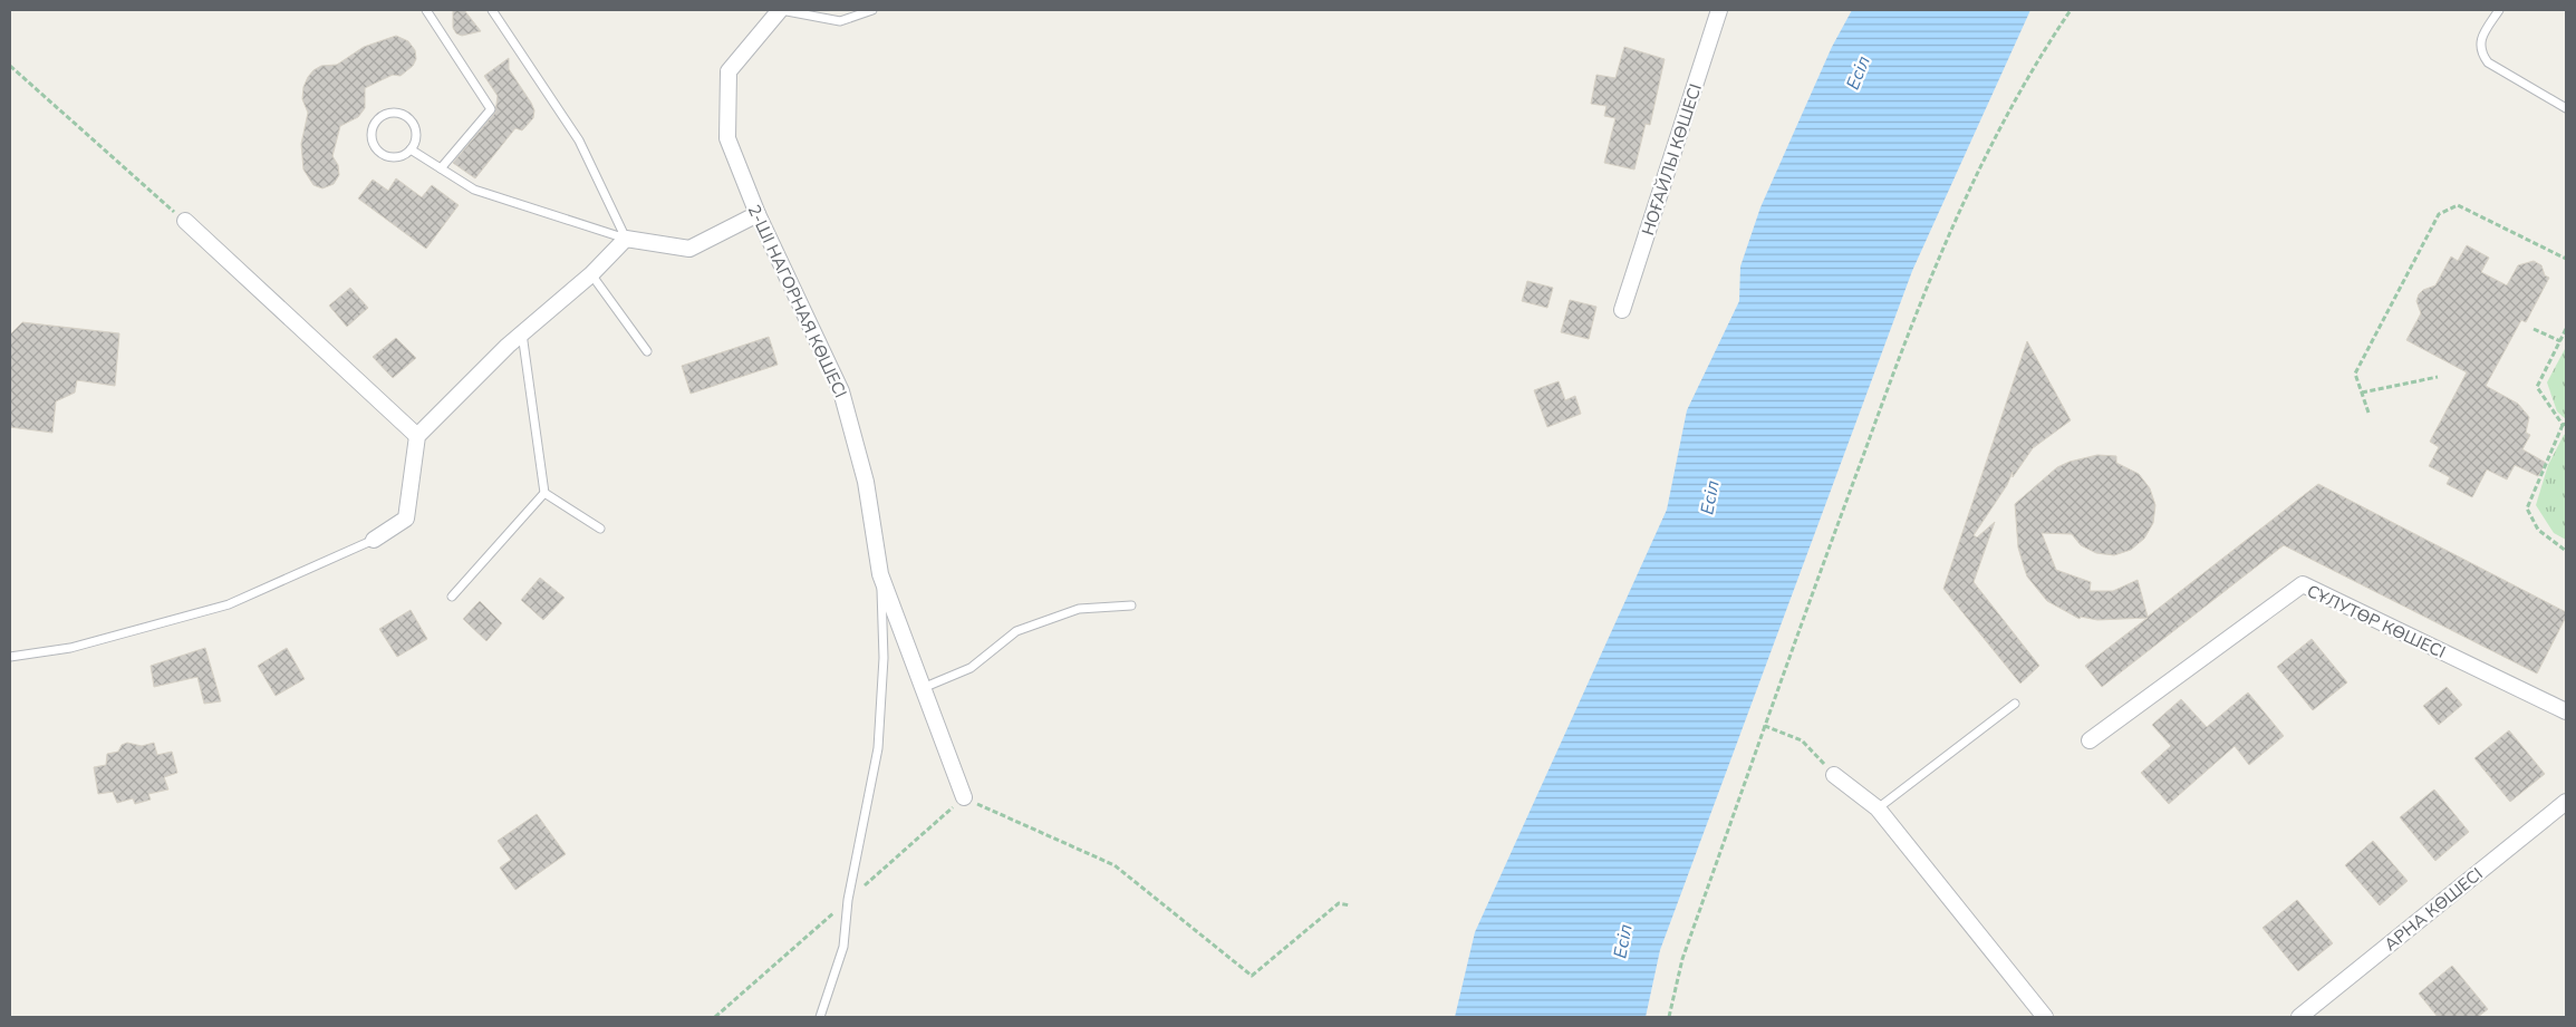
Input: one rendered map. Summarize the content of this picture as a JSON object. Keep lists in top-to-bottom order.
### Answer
{
  "streets": {
    "street": [
      "НОҒАЙЛЫ КӨШЕСІ",
      "2-ШІ НАГОРНАЯ КӨШЕСІ",
      "СҰЛУТӨР КӨШЕСІ",
      "АРНА КӨШЕСІ"
    ]
  },
  "water": ["Есіл"]
}
